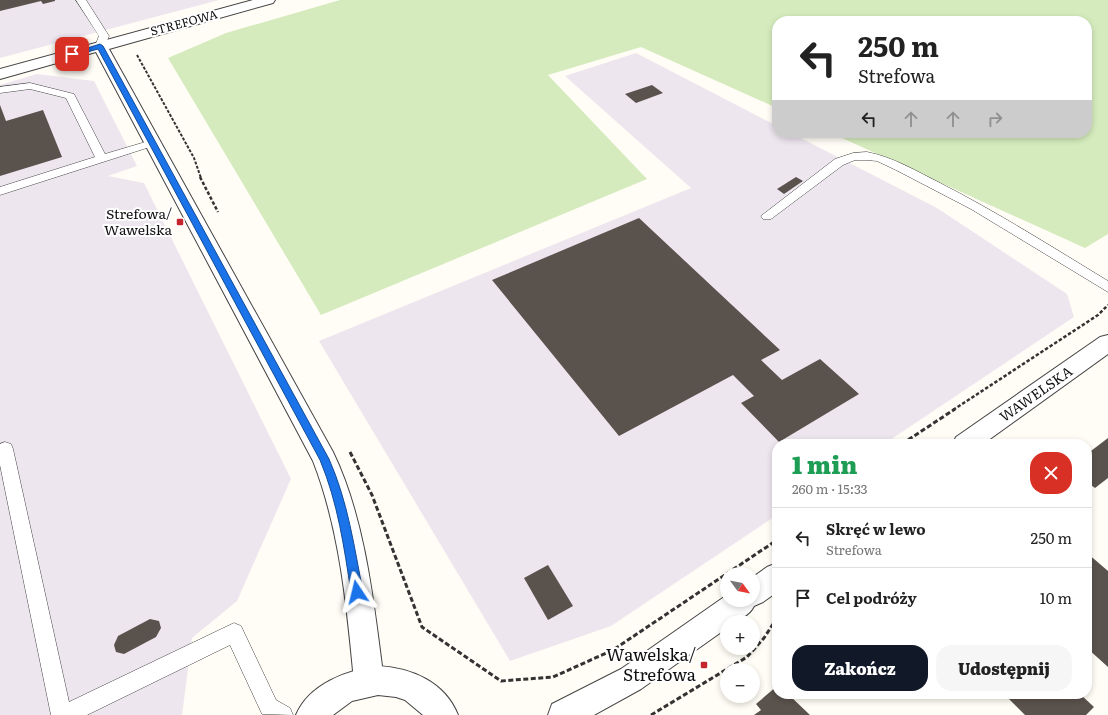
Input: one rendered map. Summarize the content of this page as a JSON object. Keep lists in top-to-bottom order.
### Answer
{
  "streets": {
    "street": ["STREFOWA", "WAWELSKA"]
  },
  "places": {
    "transit": ["Strefowa/ Wawelska", "Wawelska/ Strefowa"]
  },
  "north": "bottom right",
  "page": {
    "turn": ["250 m", "Strefowa"],
    "heading": ["1 min", "260 m · 15:33"],
    "list": [
      {
        "name": "Skręć w lewo",
        "note": "Strefowa",
        "value": "250 m"
      },
      {
        "name": "Cel podróży",
        "value": "10 m"
      }
    ],
    "map_buttons": ["+", "−"],
    "buttons": ["Zakończ", "Udostępnij"]
  }
}
